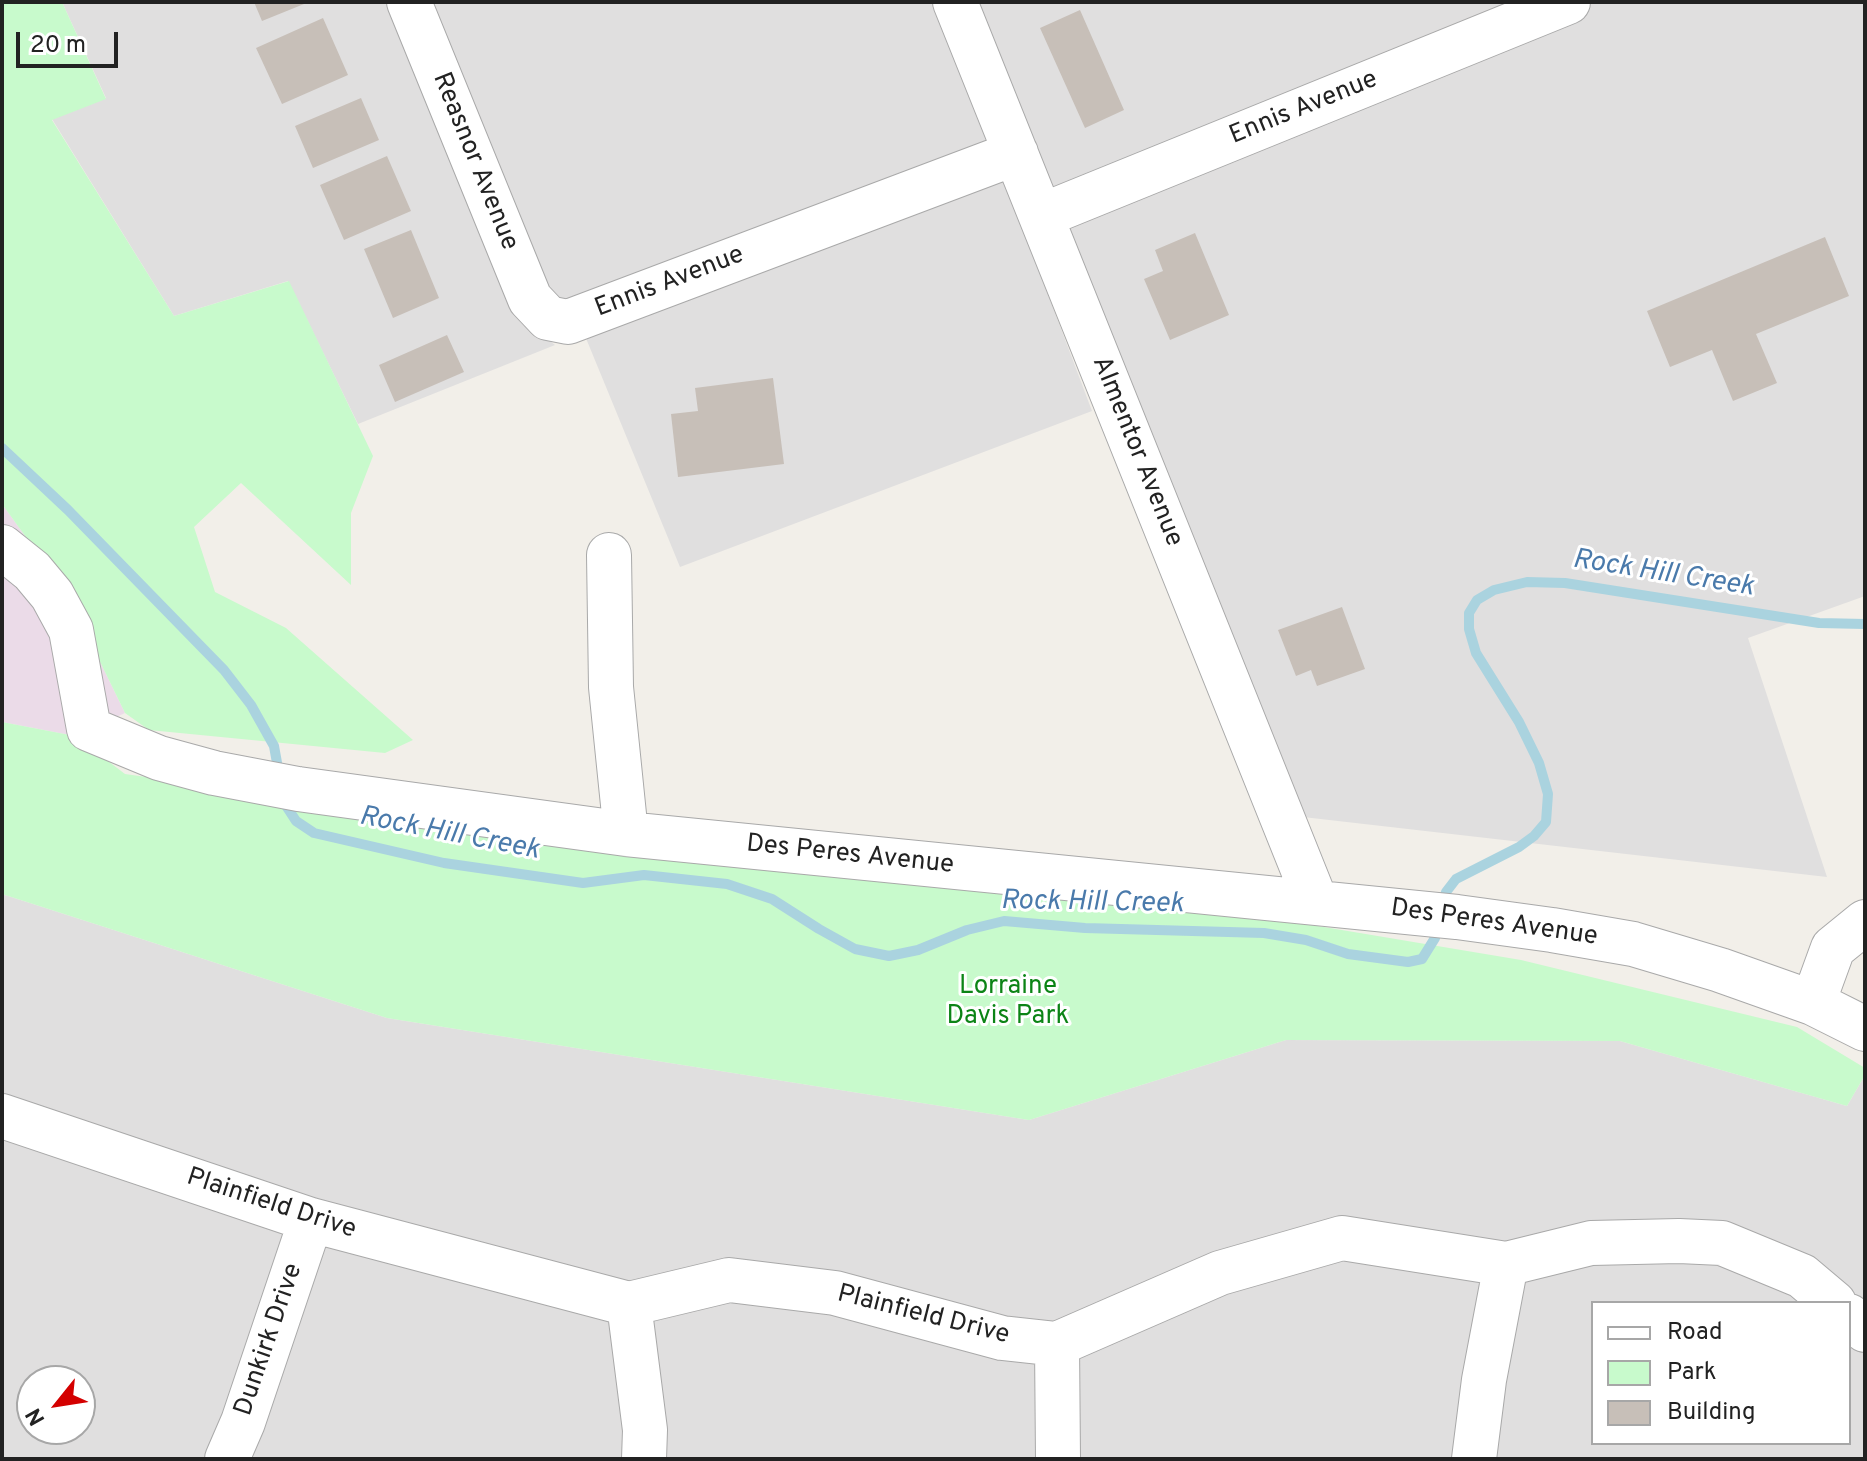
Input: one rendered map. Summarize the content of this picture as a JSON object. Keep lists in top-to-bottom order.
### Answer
{
  "streets": {
    "street": [
      "Ennis Avenue",
      "Reasnor Avenue",
      "Almentor Avenue",
      "Des Peres Avenue",
      "Plainfield Drive",
      "Dunkirk Drive"
    ]
  },
  "crossings": [
    ["Ennis Avenue", "Reasnor Avenue"],
    ["Ennis Avenue", "Almentor Avenue"],
    ["Almentor Avenue", "Des Peres Avenue"],
    ["Plainfield Drive", "Dunkirk Drive"]
  ],
  "water": ["Rock Hill Creek"],
  "parks": ["Lorraine Davis Park"],
  "legend": ["Road", "Park", "Building"],
  "scale_bar": "20 m",
  "north": "bottom left"
}
